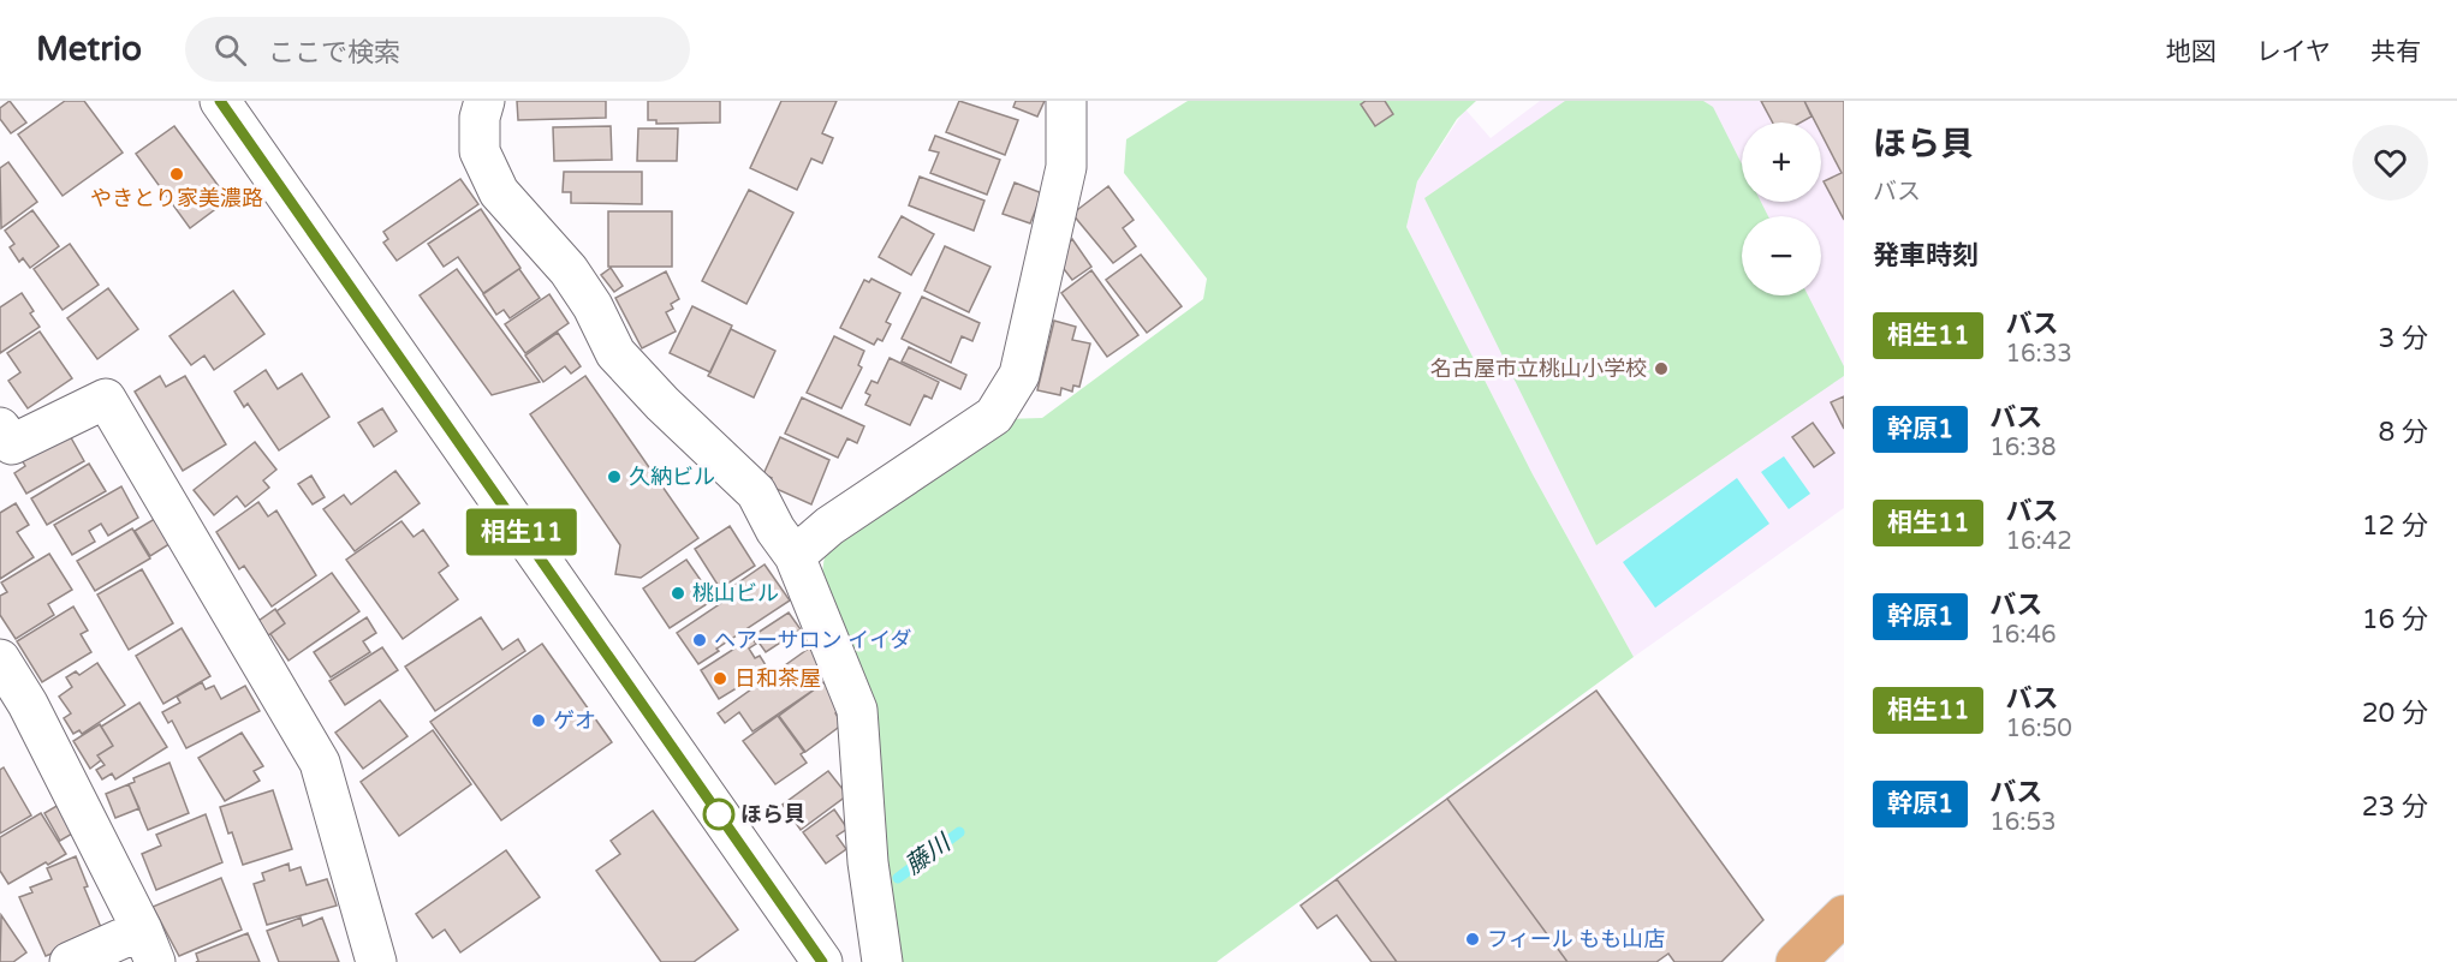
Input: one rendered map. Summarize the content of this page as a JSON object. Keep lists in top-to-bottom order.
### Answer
{
  "water": ["藤川"],
  "places": [
    "やきとり家美濃路",
    "名古屋市立桃山小学校",
    "久納ビル",
    "桃山ビル",
    "ヘアーサロン イイダ",
    "日和茶屋",
    "ゲオ",
    "ほら貝",
    "フィール もも山店"
  ],
  "lines": ["bus line 相生11"],
  "page": {
    "header": "Metrio",
    "search": "ここで検索",
    "nav": ["地図", "レイヤ", "共有"],
    "on_map": "相生11",
    "heading": [
      ["ほら貝", "バス"],
      "発車時刻"
    ],
    "map_buttons": ["+", "−"],
    "list": [
      {
        "mark": "相生11",
        "name": "バス",
        "note": "16:33",
        "value": "3 分"
      },
      {
        "mark": "幹原1",
        "name": "バス",
        "note": "16:38",
        "value": "8 分"
      },
      {
        "mark": "相生11",
        "name": "バス",
        "note": "16:42",
        "value": "12 分"
      },
      {
        "mark": "幹原1",
        "name": "バス",
        "note": "16:46",
        "value": "16 分"
      },
      {
        "mark": "相生11",
        "name": "バス",
        "note": "16:50",
        "value": "20 分"
      },
      {
        "mark": "幹原1",
        "name": "バス",
        "note": "16:53",
        "value": "23 分"
      }
    ]
  }
}
